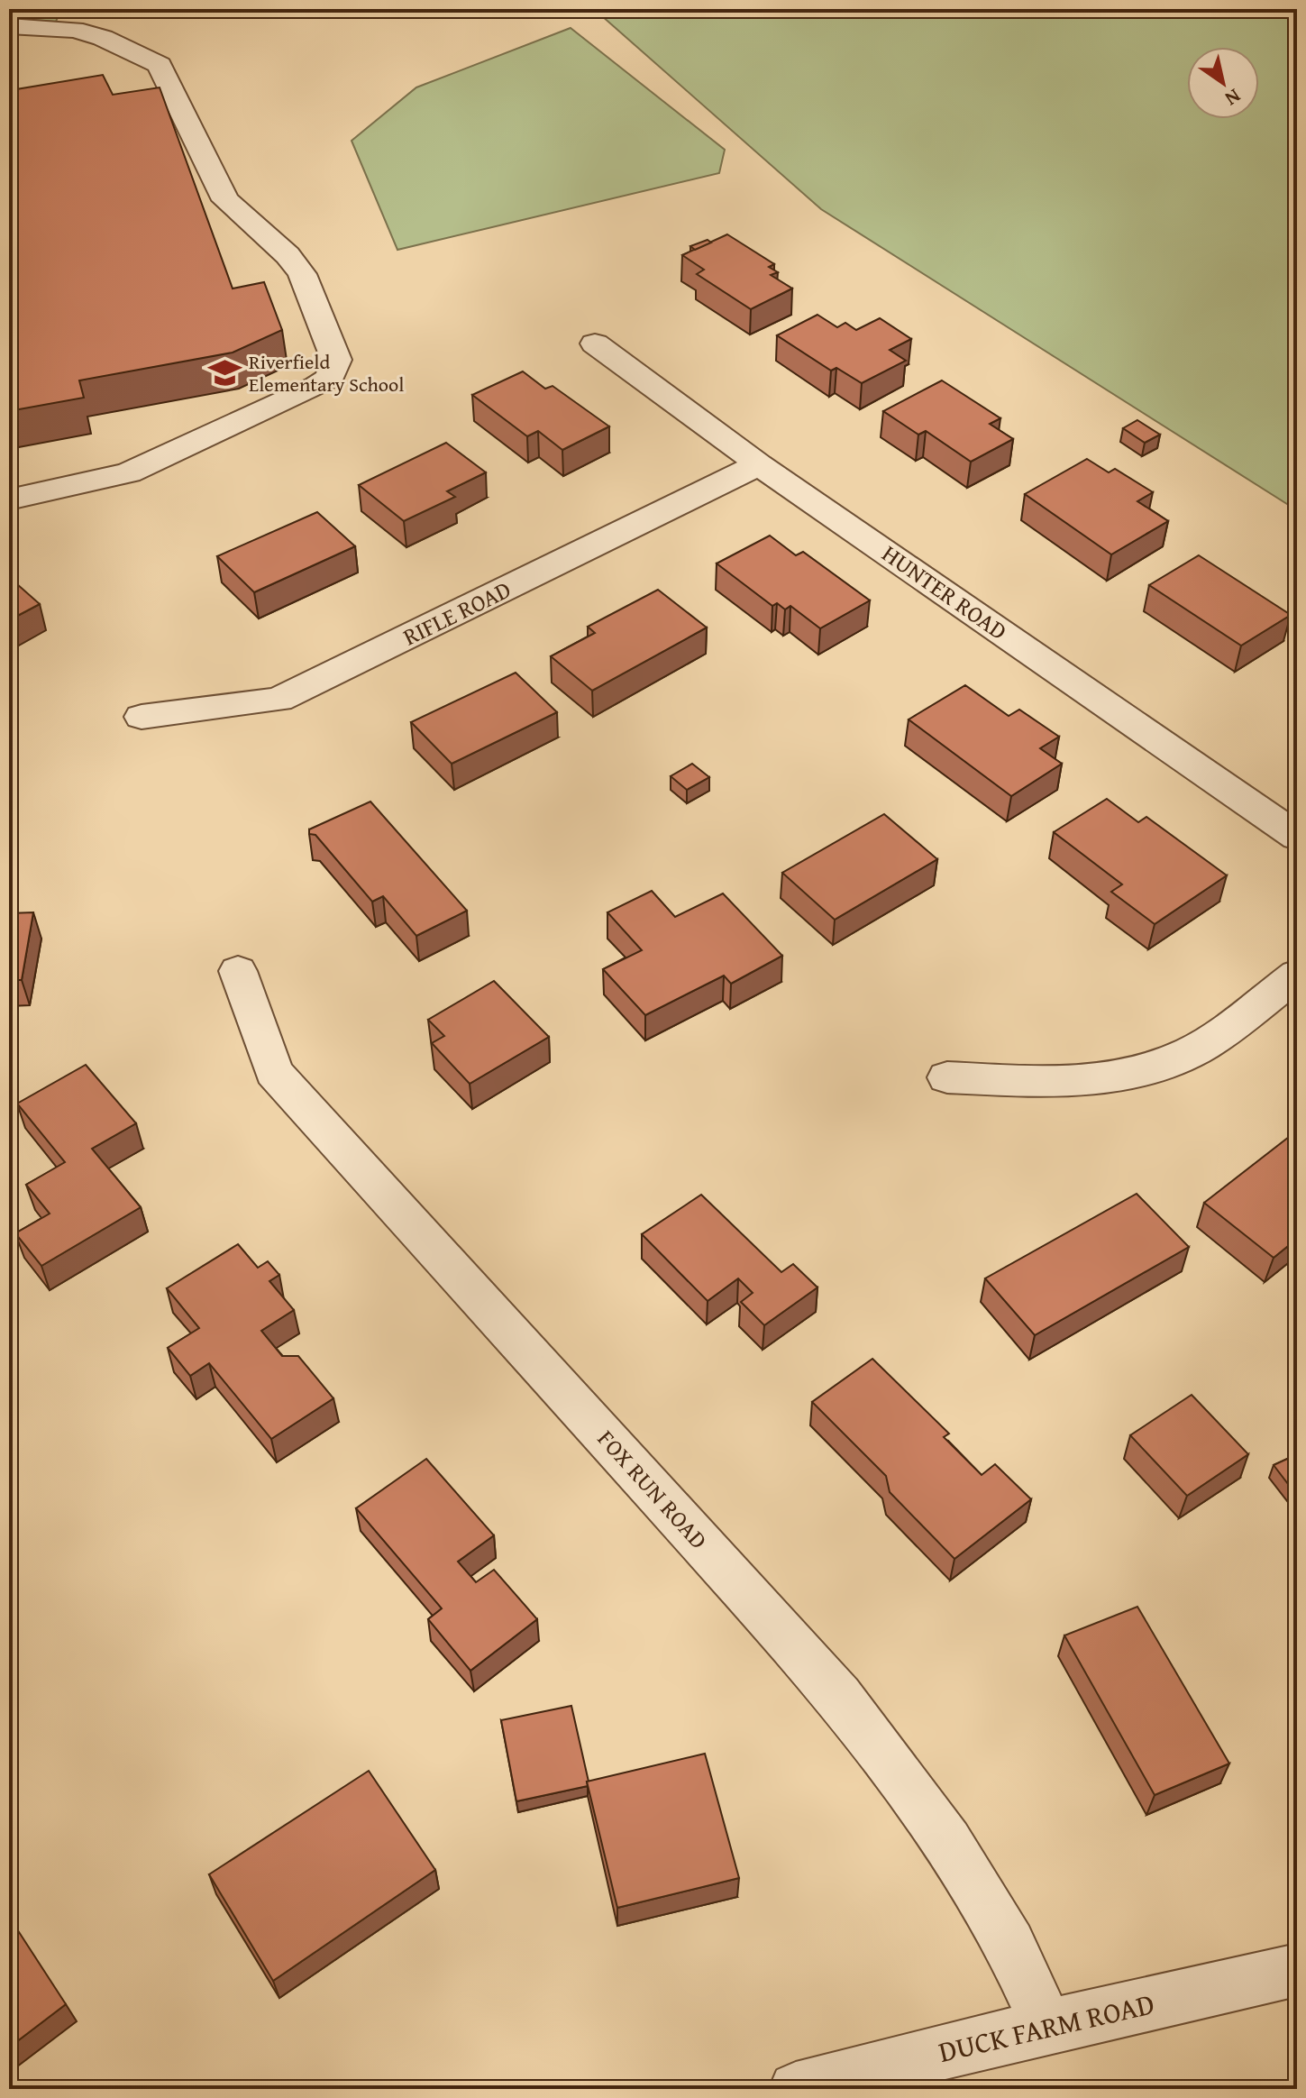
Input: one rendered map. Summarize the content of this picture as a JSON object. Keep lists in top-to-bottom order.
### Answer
{
  "streets": {
    "street": [
      "HUNTER ROAD",
      "RIFLE ROAD",
      "FOX RUN ROAD",
      "DUCK FARM ROAD"
    ]
  },
  "crossings": [
    ["HUNTER ROAD", "RIFLE ROAD"],
    ["FOX RUN ROAD", "DUCK FARM ROAD"]
  ],
  "places": {
    "school or university": ["Riverfield Elementary School"]
  },
  "north": "bottom right"
}
